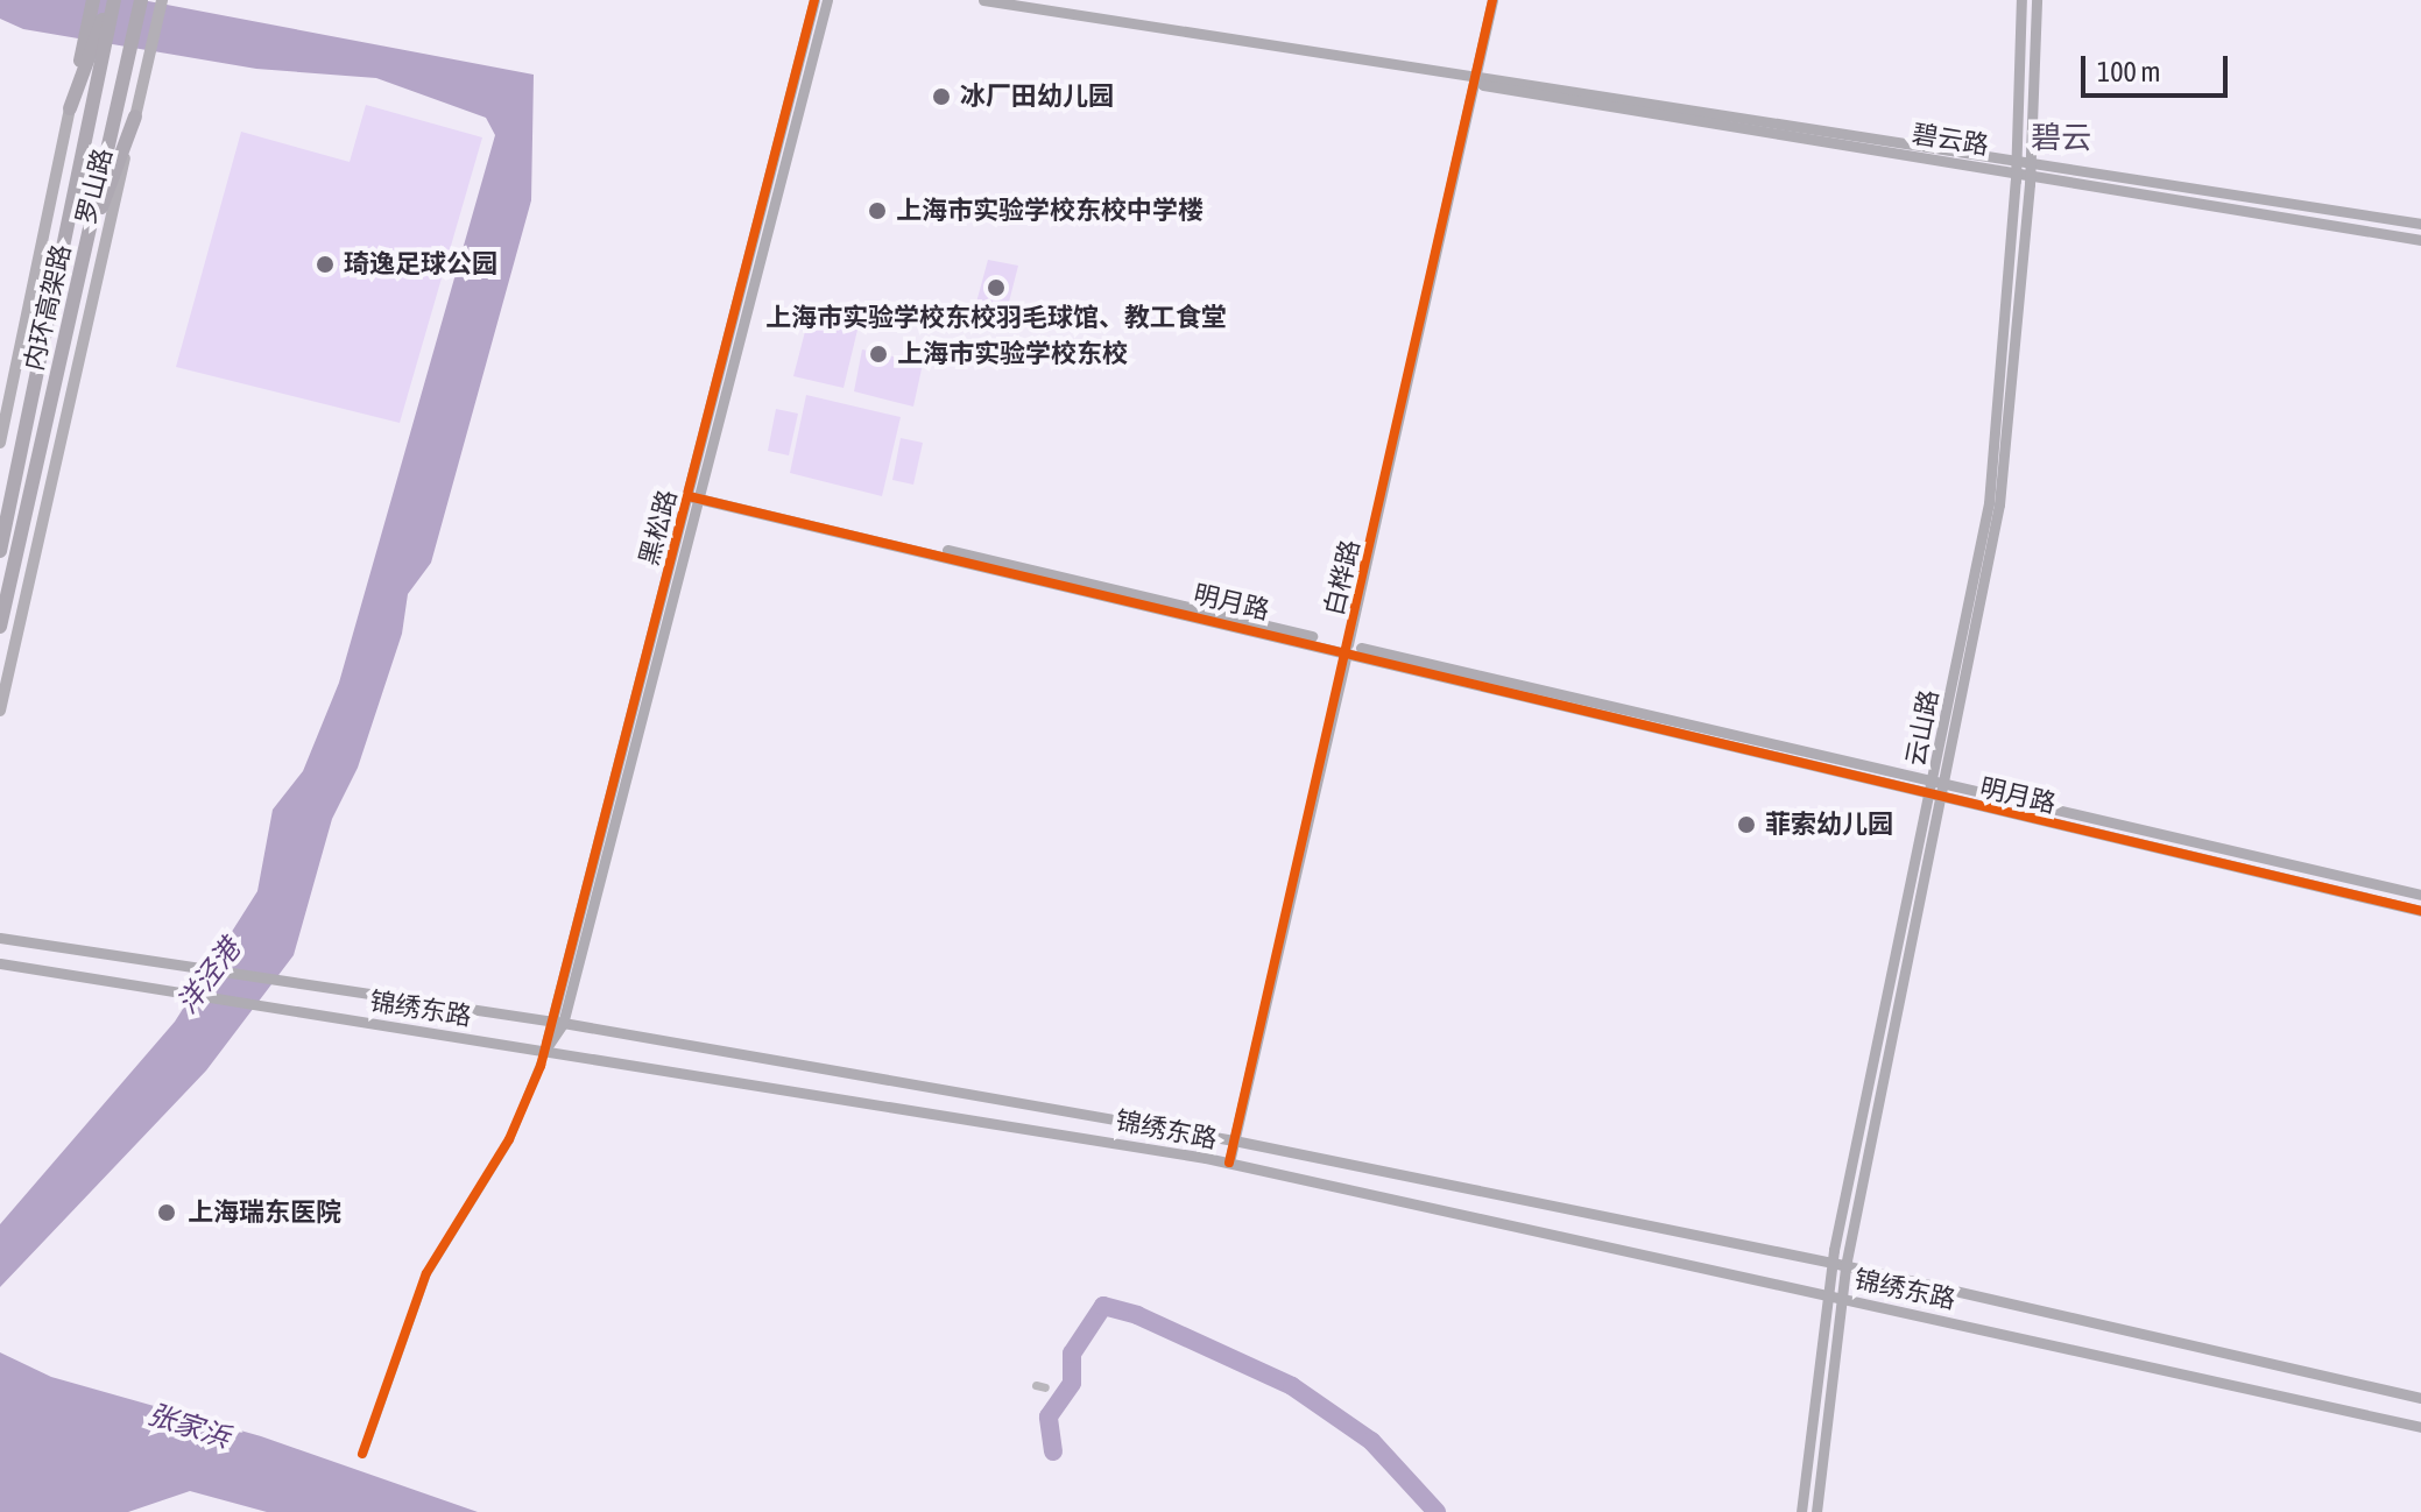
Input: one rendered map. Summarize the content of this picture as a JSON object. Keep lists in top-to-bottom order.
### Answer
{
  "streets": {
    "highway": ["内环高架路"],
    "main road": ["罗山路"],
    "street": [
      "碧云路",
      "黑松路",
      "白桦路",
      "明月路",
      "云山路",
      "锦绣东路"
    ]
  },
  "crossings": [
    ["碧云路", "白桦路"],
    ["碧云路", "云山路"],
    ["黑松路", "明月路"],
    ["黑松路", "锦绣东路"],
    ["白桦路", "明月路"],
    ["白桦路", "锦绣东路"],
    ["明月路", "云山路"],
    ["云山路", "锦绣东路"]
  ],
  "districts": ["碧云"],
  "water": ["洋泾港", "张家浜"],
  "places": [
    "冰厂田幼儿园",
    "上海市实验学校东校中学楼",
    "琦逸足球公园",
    "上海市实验学校东校羽毛球馆、教工食堂",
    "上海市实验学校东校",
    "菲索幼儿园",
    "上海瑞东医院"
  ],
  "scale_bar": "100 m"
}
